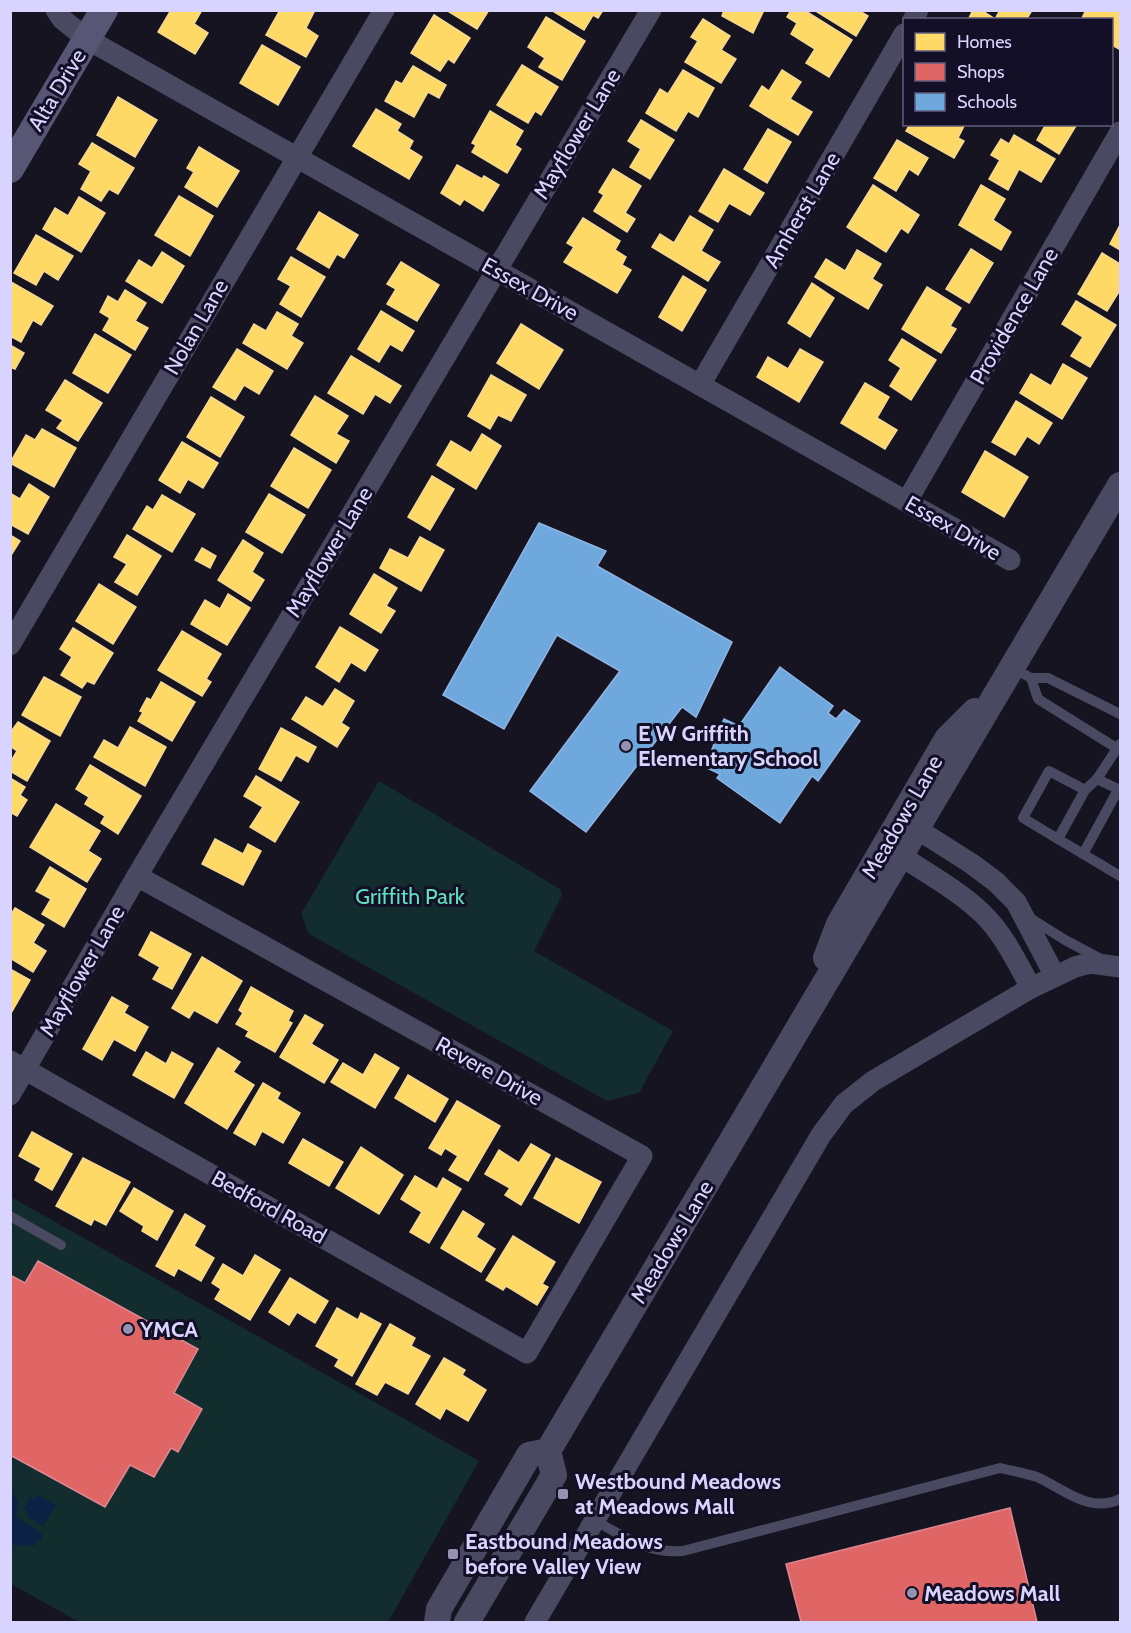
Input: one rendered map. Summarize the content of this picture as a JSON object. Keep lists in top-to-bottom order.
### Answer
{
  "streets": {
    "main road": ["Alta Drive"],
    "street": [
      "Mayflower Lane",
      "Amherst Lane",
      "Essex Drive",
      "Providence Lane",
      "Nolan Lane",
      "Meadows Lane",
      "Revere Drive",
      "Bedford Road"
    ]
  },
  "crossings": [
    ["Alta Drive", "Essex Drive"],
    ["Mayflower Lane", "Essex Drive"],
    ["Mayflower Lane", "Revere Drive"],
    ["Mayflower Lane", "Bedford Road"],
    ["Amherst Lane", "Essex Drive"],
    ["Essex Drive", "Providence Lane"],
    ["Essex Drive", "Nolan Lane"],
    ["Revere Drive", "Bedford Road"]
  ],
  "parks": ["Griffith Park"],
  "places": {
    "other": ["E W Griffith Elementary School", "YMCA", "Meadows Mall"],
    "transit": ["Westbound Meadows at Meadows Mall", "Eastbound Meadows before Valley View"]
  },
  "legend": ["Homes", "Shops", "Schools"]
}
